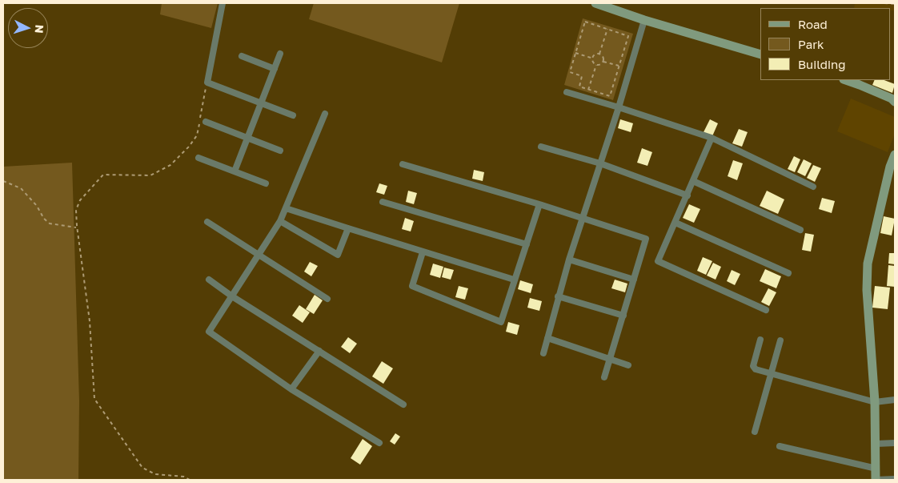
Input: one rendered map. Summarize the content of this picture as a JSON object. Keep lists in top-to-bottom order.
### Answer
{
  "legend": ["Road", "Park", "Building"],
  "north": "right"
}
